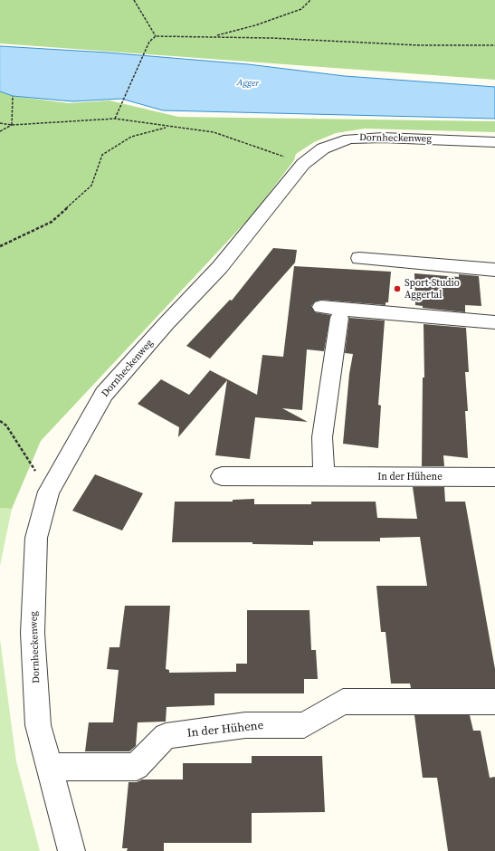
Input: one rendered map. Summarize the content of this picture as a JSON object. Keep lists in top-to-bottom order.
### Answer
{
  "streets": {
    "street": ["Dornheckenweg", "In der Hühene"]
  },
  "crossings": [
    ["Dornheckenweg", "In der Hühene"]
  ],
  "water": ["Agger"],
  "places": ["Sport-Studio Aggertal"]
}
